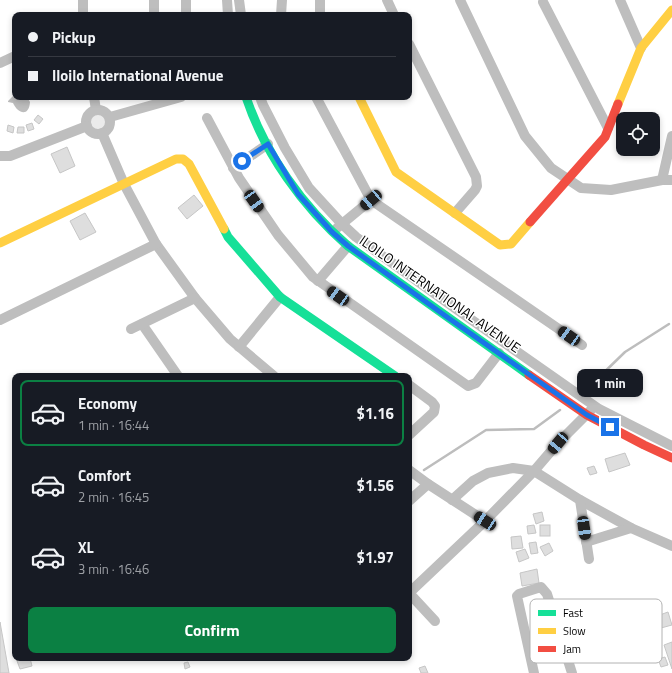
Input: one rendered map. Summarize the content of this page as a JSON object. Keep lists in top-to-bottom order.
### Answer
{
  "streets": {
    "street": ["ILOILO INTERNATIONAL AVENUE"]
  },
  "legend": ["Fast", "Slow", "Jam"],
  "page": {
    "banner": ["Pickup", "Iloilo International Avenue"],
    "bubble": "1 min",
    "list": [
      {
        "name": "Economy",
        "note": "1 min · 16:44",
        "value": "$1.16"
      },
      {
        "name": "Comfort",
        "note": "2 min · 16:45",
        "value": "$1.56"
      },
      {
        "name": "XL",
        "note": "3 min · 16:46",
        "value": "$1.97"
      }
    ],
    "buttons": "Confirm"
  }
}
